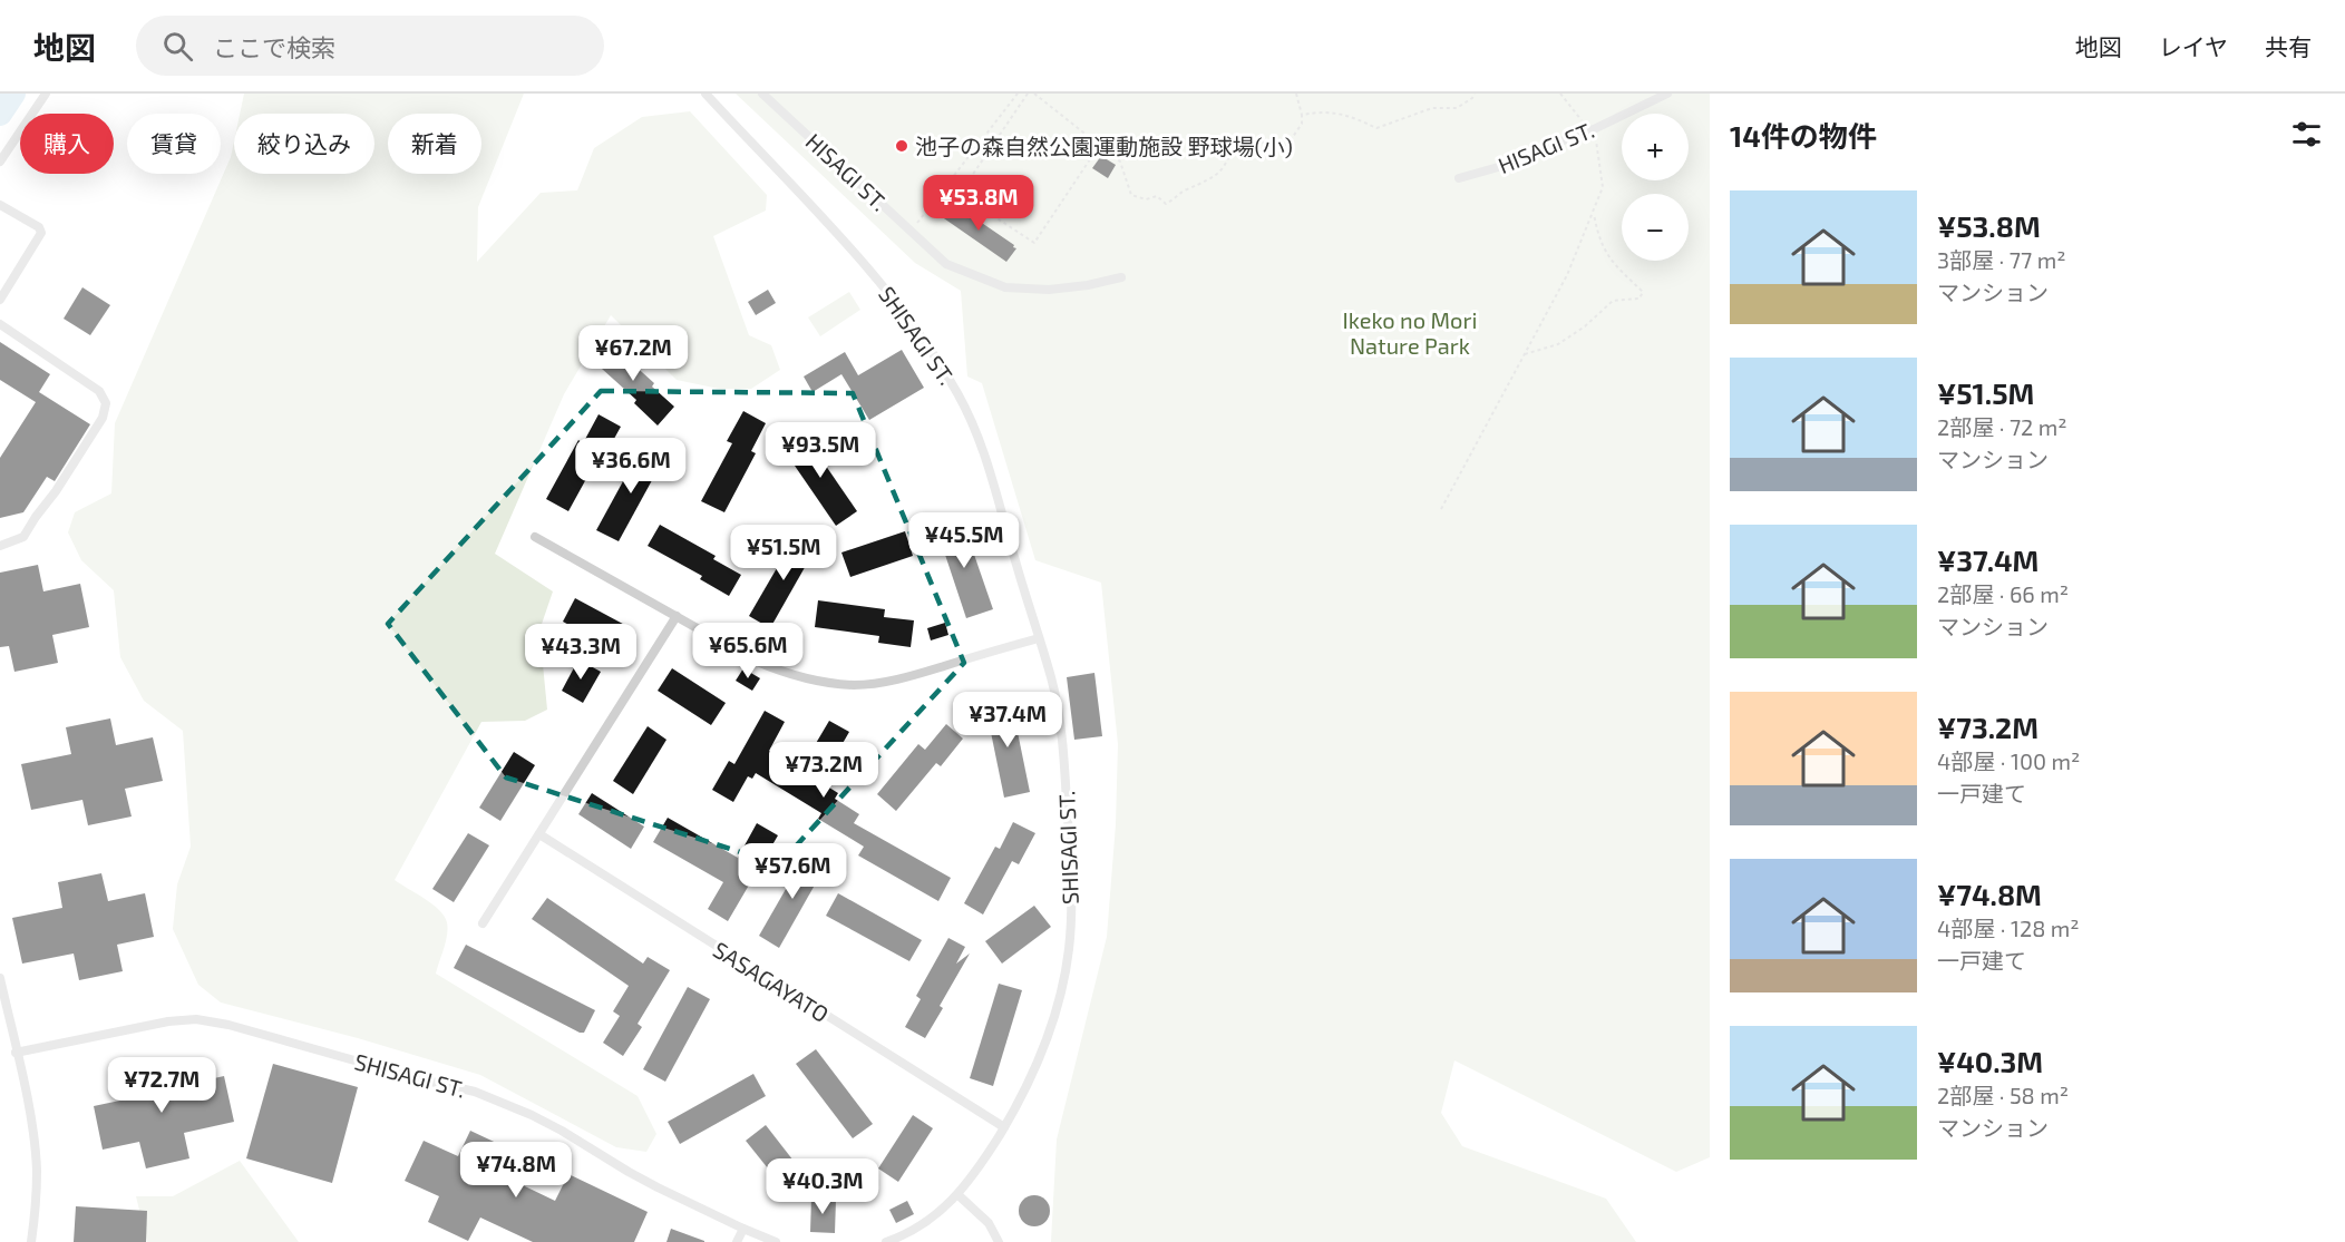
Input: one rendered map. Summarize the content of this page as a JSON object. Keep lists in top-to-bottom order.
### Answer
{
  "streets": {
    "lane": ["HISAGI ST.", "SHISAGI ST.", "SASAGAYATO"]
  },
  "crossings": [
    ["SHISAGI ST.", "SASAGAYATO"]
  ],
  "parks": ["Ikeko no Mori Nature Park"],
  "places": ["池子の森自然公園運動施設 野球場(小)"],
  "page": {
    "header": "地図",
    "search": "ここで検索",
    "nav": ["地図", "レイヤ", "共有"],
    "heading": "14件の物件",
    "map_buttons": ["+", "−"],
    "chip": [
      "購入",
      "賃貸",
      "絞り込み",
      "新着"
    ],
    "list": [
      {
        "name": "¥53.8M",
        "note": "3部屋 · 77 m² · マンション"
      },
      {
        "name": "¥51.5M",
        "note": "2部屋 · 72 m² · マンション"
      },
      {
        "name": "¥37.4M",
        "note": "2部屋 · 66 m² · マンション"
      },
      {
        "name": "¥73.2M",
        "note": "4部屋 · 100 m² · 一戸建て"
      },
      {
        "name": "¥74.8M",
        "note": "4部屋 · 128 m² · 一戸建て"
      },
      {
        "name": "¥40.3M",
        "note": "2部屋 · 58 m² · マンション"
      }
    ],
    "price": [
      "¥53.8M",
      "¥67.2M",
      "¥93.5M",
      "¥36.6M",
      "¥45.5M",
      "¥51.5M",
      "¥65.6M",
      "¥43.3M",
      "¥37.4M",
      "¥73.2M",
      "¥57.6M",
      "¥72.7M",
      "¥74.8M",
      "¥40.3M"
    ]
  }
}
